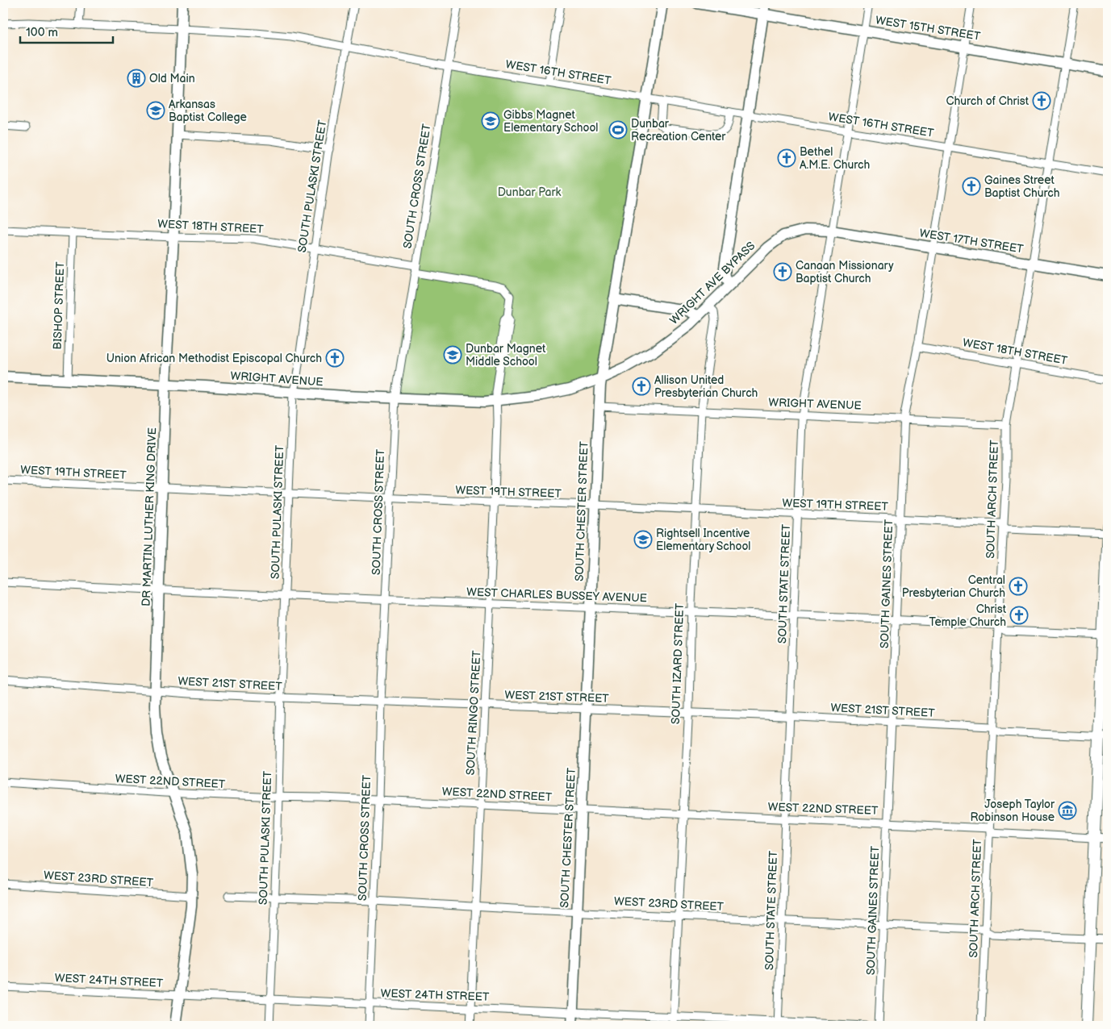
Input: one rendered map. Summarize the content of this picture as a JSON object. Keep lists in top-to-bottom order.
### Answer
{
  "streets": {
    "main road": [
      "WEST 15TH STREET",
      "WEST 17TH STREET",
      "WRIGHT AVE BYPASS",
      "WRIGHT AVENUE",
      "SOUTH CHESTER STREET",
      "DR MARTIN LUTHER KING DRIVE"
    ],
    "street": [
      "WEST 16TH STREET",
      "SOUTH PULASKI STREET",
      "SOUTH CROSS STREET",
      "WEST 18TH STREET",
      "BISHOP STREET",
      "WEST 19TH STREET",
      "SOUTH ARCH STREET",
      "SOUTH STATE STREET",
      "SOUTH GAINES STREET",
      "WEST CHARLES BUSSEY AVENUE",
      "SOUTH IZARD STREET",
      "WEST 21ST STREET",
      "SOUTH RINGO STREET",
      "WEST 22ND STREET",
      "WEST 23RD STREET",
      "WEST 24TH STREET"
    ]
  },
  "crossings": [
    ["WEST 15TH STREET", "SOUTH ARCH STREET"],
    ["WEST 15TH STREET", "SOUTH STATE STREET"],
    ["WEST 15TH STREET", "SOUTH GAINES STREET"],
    ["WEST 16TH STREET", "SOUTH PULASKI STREET"],
    ["WEST 16TH STREET", "SOUTH CROSS STREET"],
    ["WEST 16TH STREET", "SOUTH ARCH STREET"],
    ["WEST 16TH STREET", "SOUTH CHESTER STREET"],
    ["WEST 16TH STREET", "DR MARTIN LUTHER KING DRIVE"],
    ["WEST 16TH STREET", "SOUTH STATE STREET"],
    ["WEST 16TH STREET", "SOUTH GAINES STREET"],
    ["SOUTH PULASKI STREET", "WEST 18TH STREET"],
    ["SOUTH PULASKI STREET", "WRIGHT AVENUE"],
    ["SOUTH PULASKI STREET", "WEST 19TH STREET"],
    ["SOUTH PULASKI STREET", "WEST CHARLES BUSSEY AVENUE"],
    ["SOUTH PULASKI STREET", "WEST 21ST STREET"],
    ["SOUTH PULASKI STREET", "WEST 22ND STREET"],
    ["SOUTH PULASKI STREET", "WEST 23RD STREET"],
    ["SOUTH PULASKI STREET", "WEST 24TH STREET"],
    ["SOUTH CROSS STREET", "WEST 18TH STREET"],
    ["SOUTH CROSS STREET", "WRIGHT AVENUE"],
    ["SOUTH CROSS STREET", "WEST 19TH STREET"],
    ["SOUTH CROSS STREET", "WEST CHARLES BUSSEY AVENUE"],
    ["SOUTH CROSS STREET", "WEST 21ST STREET"],
    ["SOUTH CROSS STREET", "WEST 22ND STREET"],
    ["SOUTH CROSS STREET", "WEST 23RD STREET"],
    ["SOUTH CROSS STREET", "WEST 24TH STREET"],
    ["WEST 18TH STREET", "BISHOP STREET"],
    ["WEST 18TH STREET", "SOUTH ARCH STREET"],
    ["WEST 18TH STREET", "DR MARTIN LUTHER KING DRIVE"],
    ["WEST 18TH STREET", "SOUTH GAINES STREET"],
    ["WEST 18TH STREET", "SOUTH RINGO STREET"],
    ["WEST 17TH STREET", "WRIGHT AVE BYPASS"],
    ["WEST 17TH STREET", "SOUTH ARCH STREET"],
    ["WEST 17TH STREET", "SOUTH STATE STREET"],
    ["WEST 17TH STREET", "SOUTH GAINES STREET"],
    ["WRIGHT AVE BYPASS", "WRIGHT AVENUE"],
    ["WRIGHT AVE BYPASS", "SOUTH CHESTER STREET"],
    ["WRIGHT AVE BYPASS", "SOUTH STATE STREET"],
    ["WRIGHT AVE BYPASS", "SOUTH IZARD STREET"],
    ["BISHOP STREET", "WRIGHT AVENUE"],
    ["WRIGHT AVENUE", "SOUTH ARCH STREET"],
    ["WRIGHT AVENUE", "SOUTH CHESTER STREET"],
    ["WRIGHT AVENUE", "DR MARTIN LUTHER KING DRIVE"],
    ["WRIGHT AVENUE", "SOUTH STATE STREET"],
    ["WRIGHT AVENUE", "SOUTH GAINES STREET"],
    ["WRIGHT AVENUE", "SOUTH IZARD STREET"],
    ["WRIGHT AVENUE", "SOUTH RINGO STREET"],
    ["WEST 19TH STREET", "SOUTH ARCH STREET"],
    ["WEST 19TH STREET", "SOUTH CHESTER STREET"],
    ["WEST 19TH STREET", "DR MARTIN LUTHER KING DRIVE"],
    ["WEST 19TH STREET", "SOUTH STATE STREET"],
    ["WEST 19TH STREET", "SOUTH GAINES STREET"],
    ["WEST 19TH STREET", "SOUTH IZARD STREET"],
    ["WEST 19TH STREET", "SOUTH RINGO STREET"],
    ["SOUTH ARCH STREET", "WEST CHARLES BUSSEY AVENUE"],
    ["SOUTH ARCH STREET", "WEST 21ST STREET"],
    ["SOUTH ARCH STREET", "WEST 22ND STREET"],
    ["SOUTH ARCH STREET", "WEST 23RD STREET"],
    ["SOUTH CHESTER STREET", "WEST CHARLES BUSSEY AVENUE"],
    ["SOUTH CHESTER STREET", "WEST 21ST STREET"],
    ["SOUTH CHESTER STREET", "WEST 22ND STREET"],
    ["SOUTH CHESTER STREET", "WEST 23RD STREET"],
    ["SOUTH CHESTER STREET", "WEST 24TH STREET"],
    ["DR MARTIN LUTHER KING DRIVE", "WEST CHARLES BUSSEY AVENUE"],
    ["DR MARTIN LUTHER KING DRIVE", "WEST 21ST STREET"],
    ["DR MARTIN LUTHER KING DRIVE", "WEST 22ND STREET"],
    ["DR MARTIN LUTHER KING DRIVE", "WEST 23RD STREET"],
    ["DR MARTIN LUTHER KING DRIVE", "WEST 24TH STREET"],
    ["SOUTH STATE STREET", "WEST CHARLES BUSSEY AVENUE"],
    ["SOUTH STATE STREET", "WEST 21ST STREET"],
    ["SOUTH STATE STREET", "WEST 22ND STREET"],
    ["SOUTH STATE STREET", "WEST 23RD STREET"],
    ["SOUTH STATE STREET", "WEST 24TH STREET"],
    ["SOUTH GAINES STREET", "WEST CHARLES BUSSEY AVENUE"],
    ["SOUTH GAINES STREET", "WEST 21ST STREET"],
    ["SOUTH GAINES STREET", "WEST 22ND STREET"],
    ["SOUTH GAINES STREET", "WEST 23RD STREET"],
    ["WEST CHARLES BUSSEY AVENUE", "SOUTH IZARD STREET"],
    ["WEST CHARLES BUSSEY AVENUE", "SOUTH RINGO STREET"],
    ["SOUTH IZARD STREET", "WEST 21ST STREET"],
    ["SOUTH IZARD STREET", "WEST 22ND STREET"],
    ["SOUTH IZARD STREET", "WEST 23RD STREET"],
    ["SOUTH IZARD STREET", "WEST 24TH STREET"],
    ["WEST 21ST STREET", "SOUTH RINGO STREET"],
    ["SOUTH RINGO STREET", "WEST 22ND STREET"],
    ["SOUTH RINGO STREET", "WEST 23RD STREET"],
    ["SOUTH RINGO STREET", "WEST 24TH STREET"]
  ],
  "parks": ["Dunbar Park"],
  "places": {
    "building": ["Old Main"],
    "church": [
      "Church of Christ",
      "Bethel A.M.E. Church",
      "Gaines Street Baptist Church",
      "Canaan Missionary Baptist Church",
      "Union African Methodist Episcopal Church",
      "Allison United Presbyterian Church",
      "Central Presbyterian Church",
      "Christ Temple Church"
    ],
    "school or university": [
      "Arkansas Baptist College",
      "Gibbs Magnet Elementary School",
      "Dunbar Magnet Middle School",
      "Rightsell Incentive Elementary School"
    ],
    "sports": ["Dunbar Recreation Center"],
    "museum": ["Joseph Taylor Robinson House"]
  },
  "scale_bar": "100 m"
}
